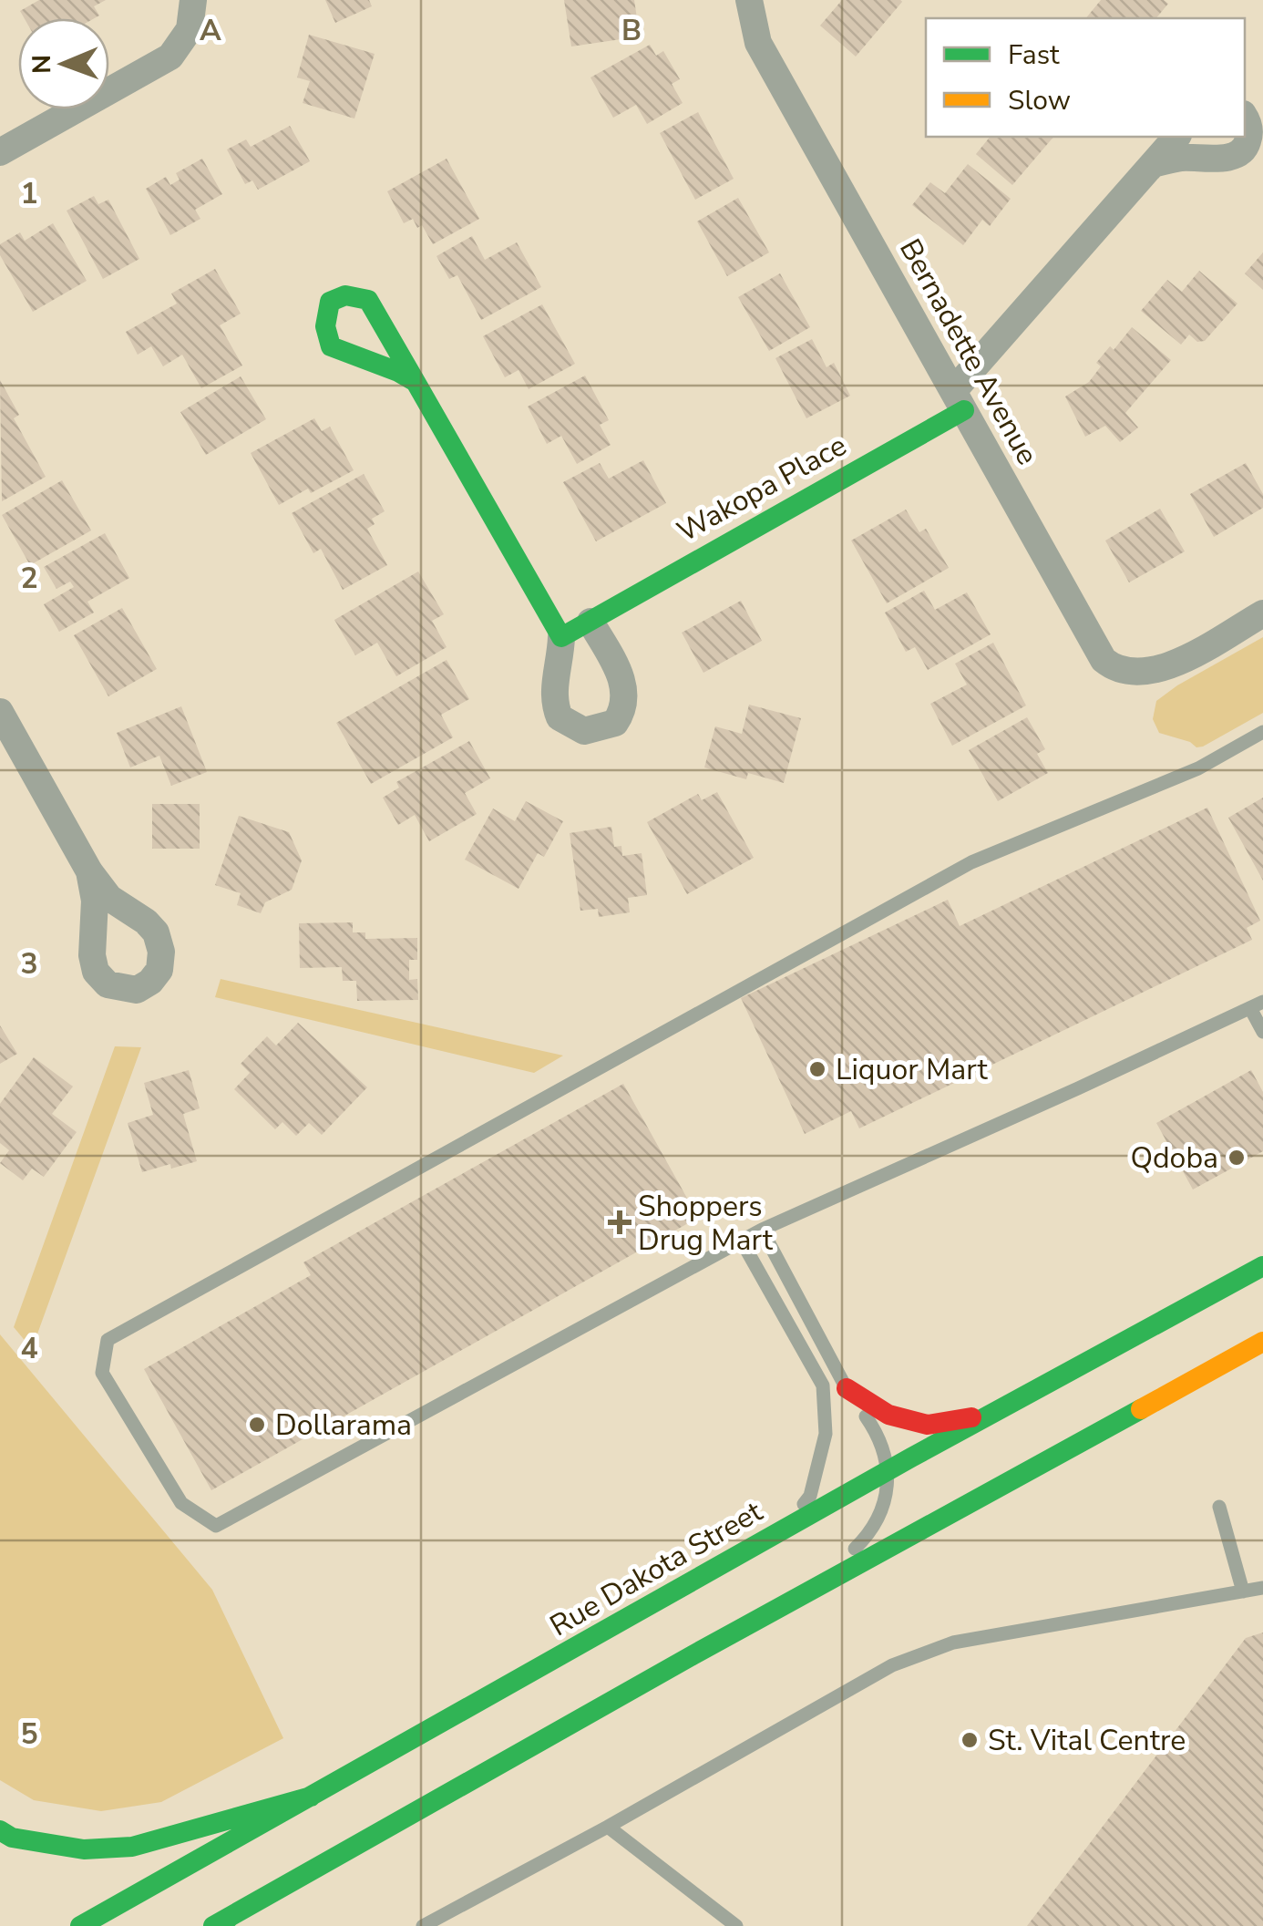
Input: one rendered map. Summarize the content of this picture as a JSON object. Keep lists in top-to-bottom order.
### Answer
{
  "streets": {
    "main road": ["Wakopa Place", "Rue Dakota Street"],
    "street": ["Bernadette Avenue"]
  },
  "crossings": [
    ["Bernadette Avenue", "Wakopa Place"]
  ],
  "places": {
    "other": [
      "Liquor Mart",
      "Qdoba",
      "Dollarama",
      "St. Vital Centre"
    ],
    "health": ["Shoppers Drug Mart"]
  },
  "legend": ["Fast", "Slow"],
  "north": "left",
  "grid": {
    "columns": ["A", "B"],
    "rows": [
      "1",
      "2",
      "3",
      "4",
      "5"
    ]
  }
}
